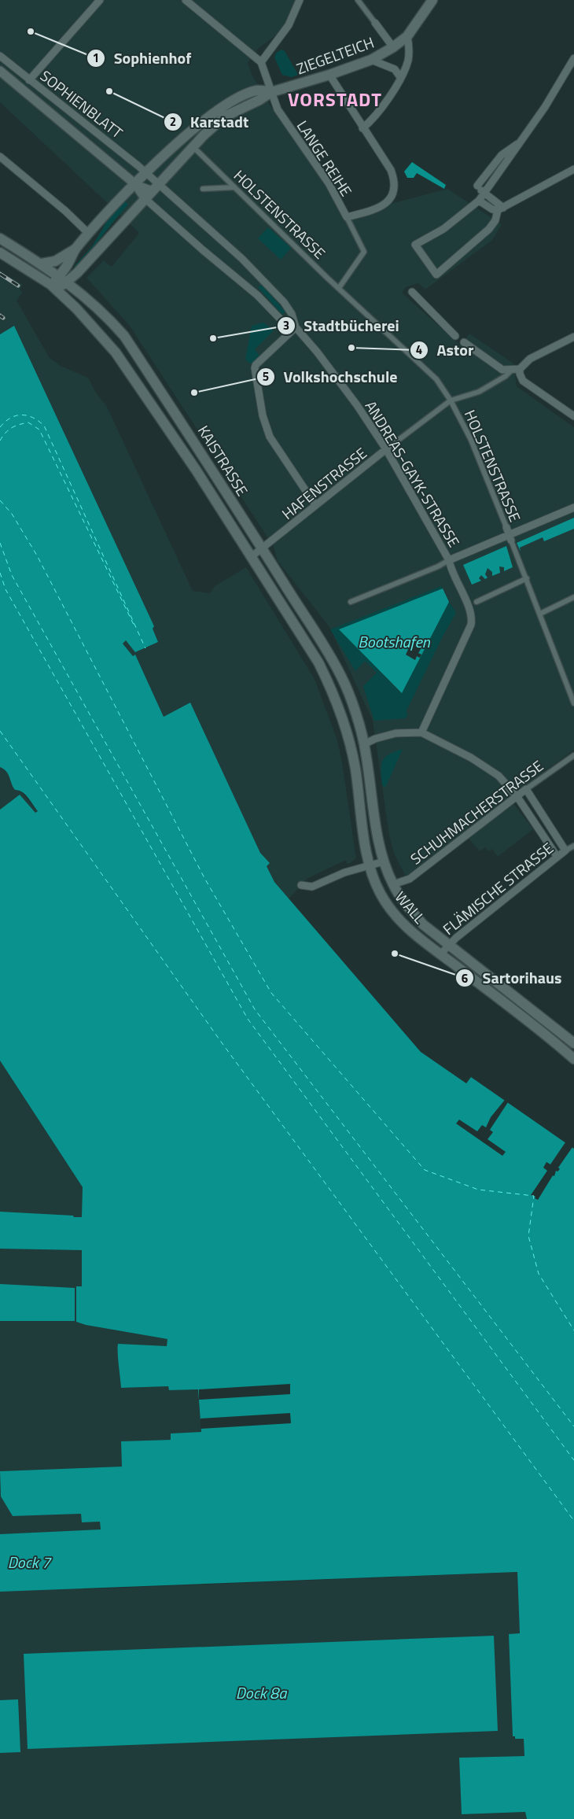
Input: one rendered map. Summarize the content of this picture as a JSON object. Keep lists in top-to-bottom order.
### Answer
{
  "streets": {
    "main road": ["ZIEGELTEICH", "KAISTRASSE", "WALL"],
    "street": [
      "SOPHIENBLATT",
      "LANGE REIHE",
      "HOLSTENSTRASSE",
      "ANDREAS-GAYK-STRASSE",
      "HAFENSTRASSE",
      "SCHUHMACHERSTRASSE",
      "FLÄMISCHE STRASSE"
    ]
  },
  "crossings": [
    ["ZIEGELTEICH", "SOPHIENBLATT"],
    ["ZIEGELTEICH", "LANGE REIHE"],
    ["ZIEGELTEICH", "HOLSTENSTRASSE"],
    ["ZIEGELTEICH", "KAISTRASSE"],
    ["ZIEGELTEICH", "ANDREAS-GAYK-STRASSE"],
    ["SOPHIENBLATT", "ANDREAS-GAYK-STRASSE"],
    ["HOLSTENSTRASSE", "HAFENSTRASSE"],
    ["KAISTRASSE", "HAFENSTRASSE"],
    ["KAISTRASSE", "WALL"],
    ["ANDREAS-GAYK-STRASSE", "HAFENSTRASSE"],
    ["SCHUHMACHERSTRASSE", "WALL"],
    ["FLÄMISCHE STRASSE", "WALL"]
  ],
  "districts": ["VORSTADT"],
  "water": ["Bootshafen", "Dock 7", "Dock 8a"],
  "places": [
    "Sophienhof",
    "Karstadt",
    "Stadtbücherei",
    "Astor",
    "Volkshochschule",
    "Sartorihaus"
  ]
}
